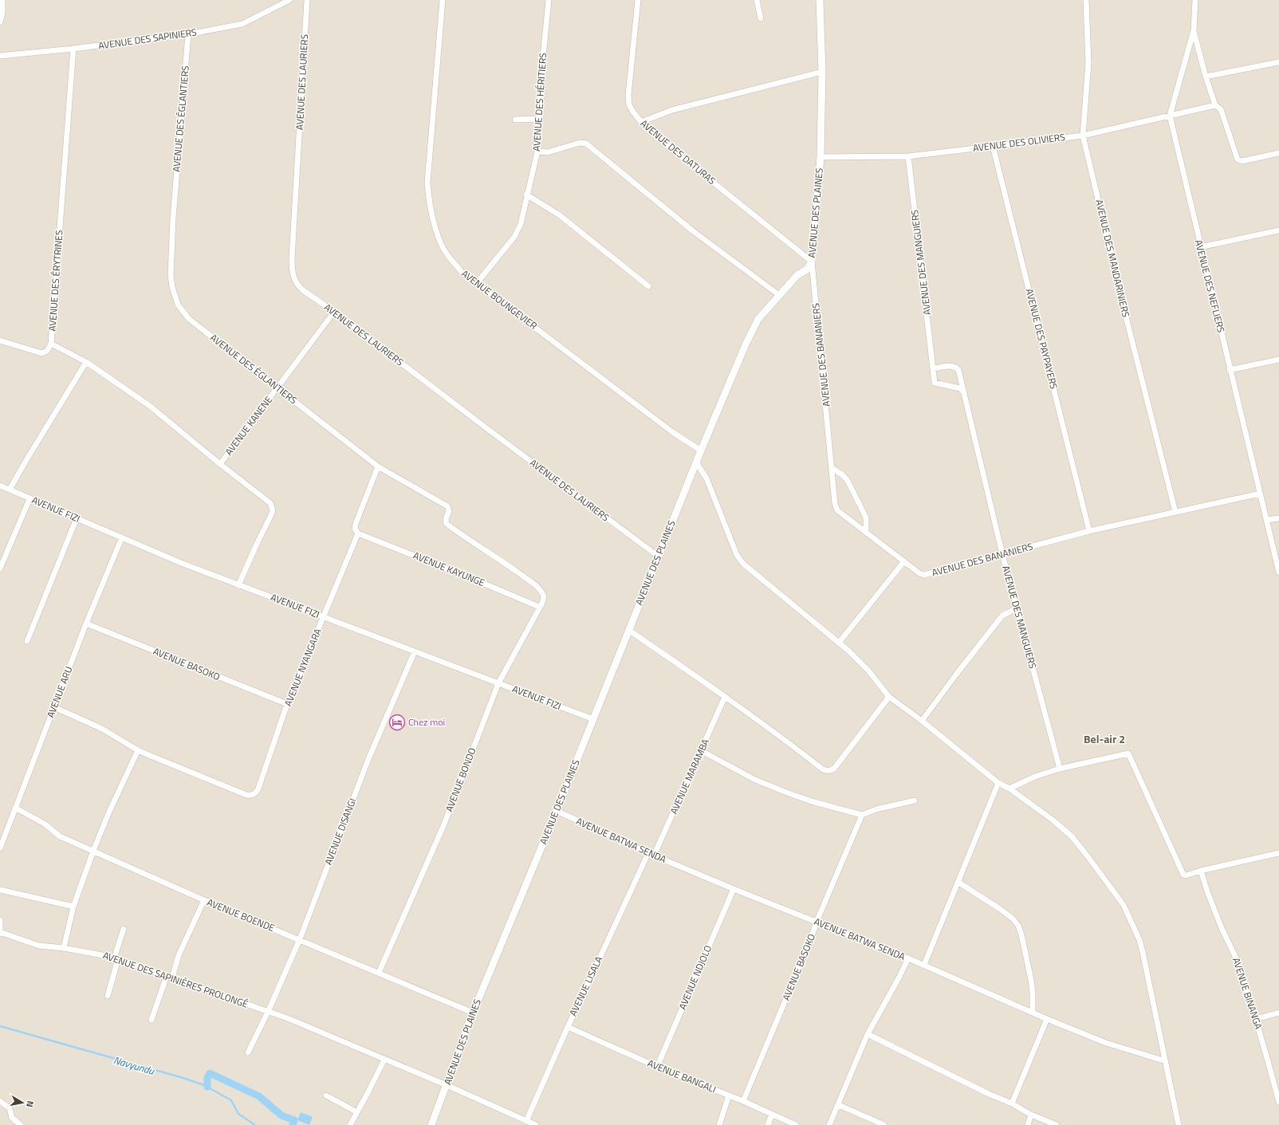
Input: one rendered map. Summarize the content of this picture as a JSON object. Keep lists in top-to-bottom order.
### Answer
{
  "streets": {
    "street": [
      "AVENUE DES SAPINIERS",
      "AVENUE DES LAURIERS",
      "AVENUE DES HÉRITIERS",
      "AVENUE DES ÉGLANTIERS",
      "AVENUE DES OLIVIERS",
      "AVENUE DES DATURAS",
      "AVENUE DES PLAINES",
      "AVENUE DES MANDARINIERS",
      "AVENUE DES MANGUIERS",
      "AVENUE DES ÉRYTRINES",
      "AVENUE DES NEFLIERS",
      "AVENUE BOUNGEVIER",
      "AVENUE DES PAYPAYERS",
      "AVENUE DES BANANIERS",
      "AVENUE KANENE",
      "AVENUE FIZI",
      "AVENUE KAYUNGE",
      "AVENUE BASOKO",
      "AVENUE NYANGARA",
      "AVENUE ARU",
      "AVENUE MARAMBA",
      "AVENUE BONDO",
      "AVENUE DISANGI",
      "AVENUE BATWA SENDA",
      "AVENUE BOENDE",
      "AVENUE NDJOLO",
      "AVENUE DES SAPINIÈRES PROLONGÉ",
      "AVENUE LISALA",
      "AVENUE BINANGA",
      "AVENUE BANGALI"
    ]
  },
  "crossings": [
    ["AVENUE DES SAPINIERS", "AVENUE DES ÉGLANTIERS"],
    ["AVENUE DES SAPINIERS", "AVENUE DES ÉRYTRINES"],
    ["AVENUE DES LAURIERS", "AVENUE DES PLAINES"],
    ["AVENUE DES LAURIERS", "AVENUE KANENE"],
    ["AVENUE DES HÉRITIERS", "AVENUE BOUNGEVIER"],
    ["AVENUE DES ÉGLANTIERS", "AVENUE KANENE"],
    ["AVENUE DES ÉGLANTIERS", "AVENUE BONDO"],
    ["AVENUE DES OLIVIERS", "AVENUE DES PLAINES"],
    ["AVENUE DES OLIVIERS", "AVENUE DES MANDARINIERS"],
    ["AVENUE DES OLIVIERS", "AVENUE DES MANGUIERS"],
    ["AVENUE DES OLIVIERS", "AVENUE DES NEFLIERS"],
    ["AVENUE DES OLIVIERS", "AVENUE DES PAYPAYERS"],
    ["AVENUE DES DATURAS", "AVENUE DES PLAINES"],
    ["AVENUE DES DATURAS", "AVENUE DES BANANIERS"],
    ["AVENUE DES PLAINES", "AVENUE BOUNGEVIER"],
    ["AVENUE DES PLAINES", "AVENUE DES BANANIERS"],
    ["AVENUE DES PLAINES", "AVENUE FIZI"],
    ["AVENUE DES PLAINES", "AVENUE BATWA SENDA"],
    ["AVENUE DES PLAINES", "AVENUE BOENDE"],
    ["AVENUE DES PLAINES", "AVENUE DES SAPINIÈRES PROLONGÉ"],
    ["AVENUE DES MANDARINIERS", "AVENUE DES BANANIERS"],
    ["AVENUE DES MANGUIERS", "AVENUE DES BANANIERS"],
    ["AVENUE DES ÉRYTRINES", "AVENUE KANENE"],
    ["AVENUE DES ÉRYTRINES", "AVENUE FIZI"],
    ["AVENUE DES NEFLIERS", "AVENUE DES BANANIERS"],
    ["AVENUE DES PAYPAYERS", "AVENUE DES BANANIERS"],
    ["AVENUE FIZI", "AVENUE NYANGARA"],
    ["AVENUE FIZI", "AVENUE ARU"],
    ["AVENUE FIZI", "AVENUE BONDO"],
    ["AVENUE FIZI", "AVENUE DISANGI"],
    ["AVENUE KAYUNGE", "AVENUE NYANGARA"],
    ["AVENUE KAYUNGE", "AVENUE BONDO"],
    ["AVENUE BASOKO", "AVENUE NYANGARA"],
    ["AVENUE BASOKO", "AVENUE ARU"],
    ["AVENUE BASOKO", "AVENUE BATWA SENDA"],
    ["AVENUE BASOKO", "AVENUE BANGALI"],
    ["AVENUE ARU", "AVENUE BOENDE"],
    ["AVENUE MARAMBA", "AVENUE BATWA SENDA"],
    ["AVENUE BONDO", "AVENUE BOENDE"],
    ["AVENUE DISANGI", "AVENUE BOENDE"],
    ["AVENUE DISANGI", "AVENUE DES SAPINIÈRES PROLONGÉ"],
    ["AVENUE BATWA SENDA", "AVENUE NDJOLO"],
    ["AVENUE BATWA SENDA", "AVENUE LISALA"],
    ["AVENUE NDJOLO", "AVENUE BANGALI"],
    ["AVENUE DES SAPINIÈRES PROLONGÉ", "AVENUE LISALA"],
    ["AVENUE LISALA", "AVENUE BANGALI"]
  ],
  "districts": ["Bel-air 2"],
  "water": ["Navyundu"],
  "places": {
    "hotel": ["Chez moi"]
  },
  "north": "right"
}
